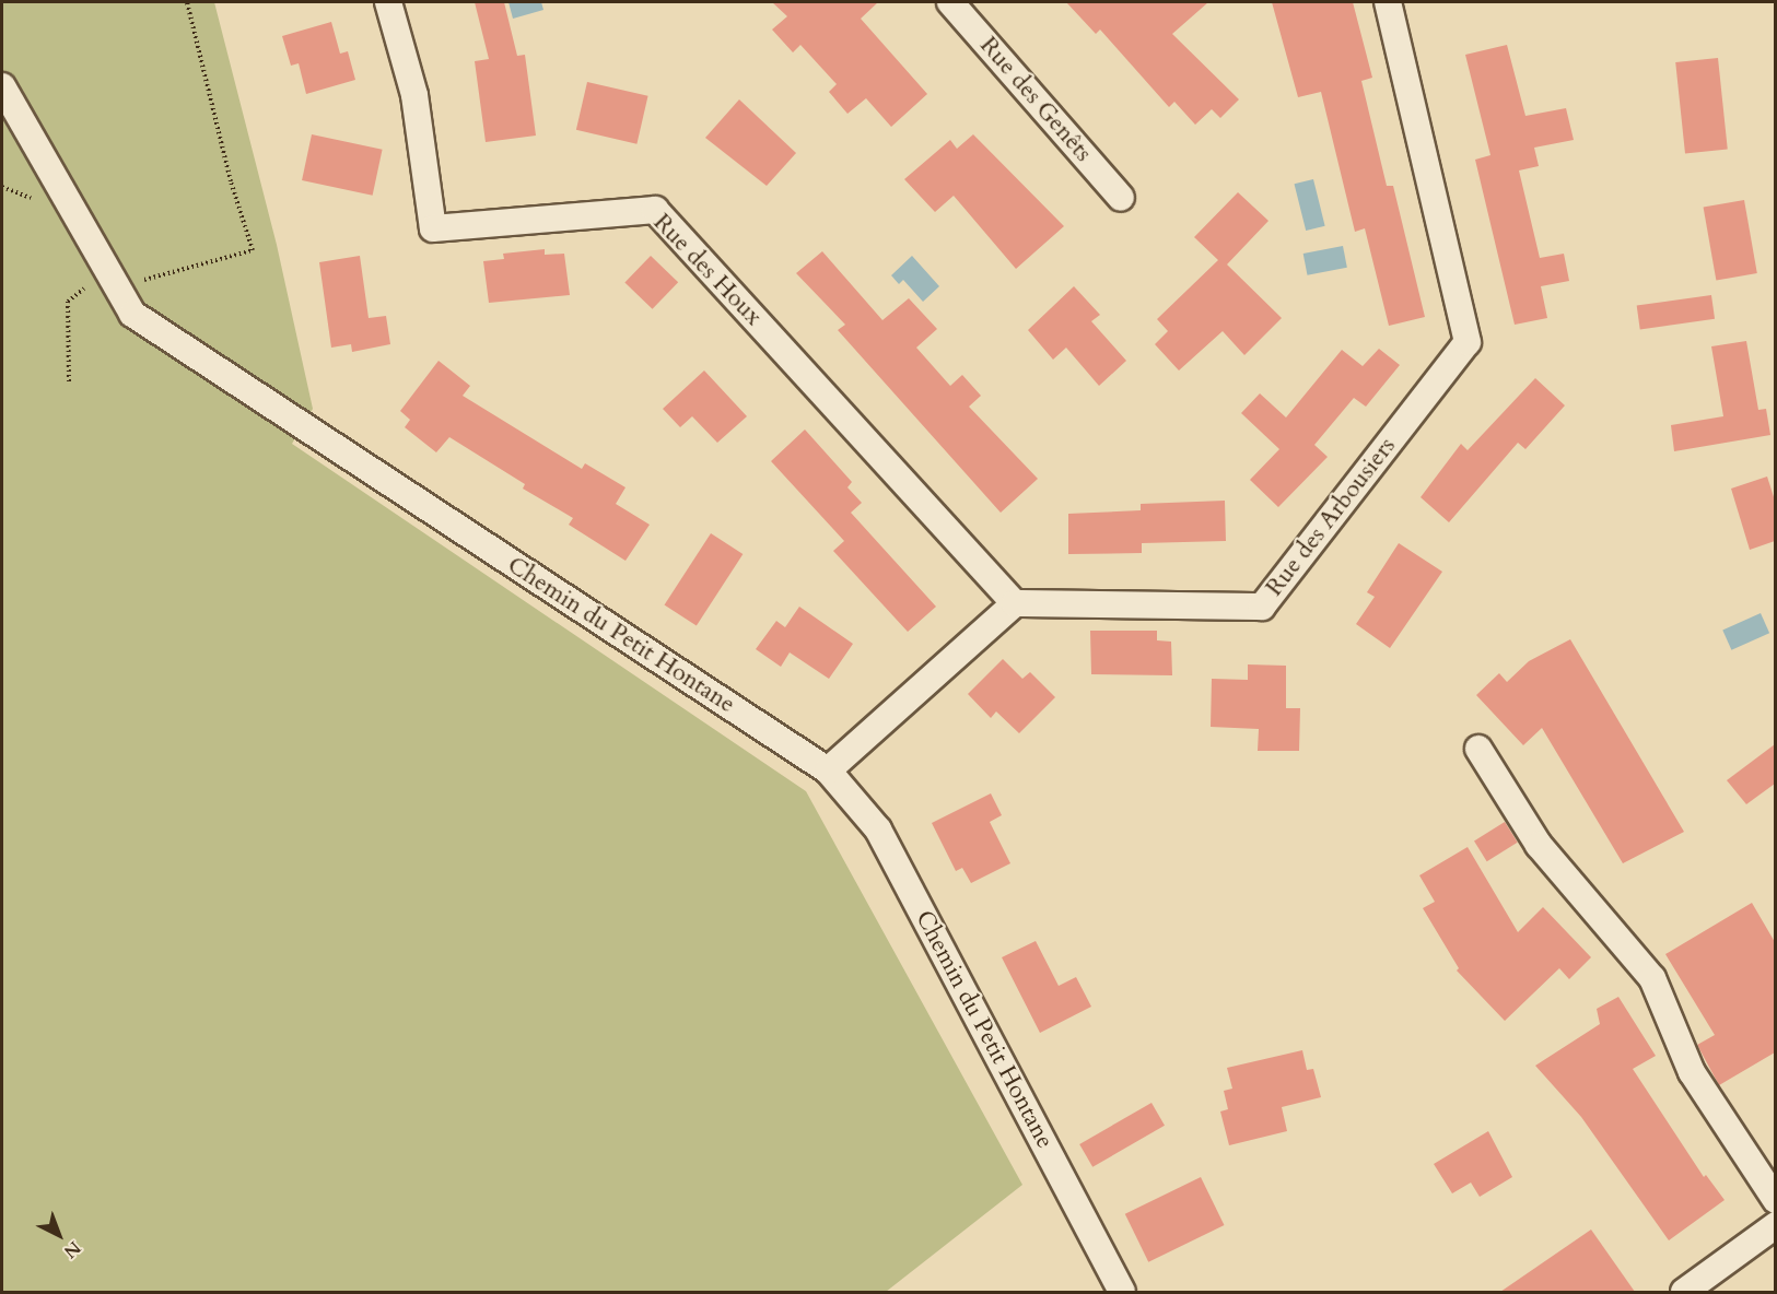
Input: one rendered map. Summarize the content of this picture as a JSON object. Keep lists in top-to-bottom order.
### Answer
{
  "streets": {
    "street": [
      "Rue des Genêts",
      "Rue des Houx",
      "Rue des Arbousiers",
      "Chemin du Petit Hontane"
    ]
  },
  "crossings": [
    ["Rue des Houx", "Rue des Arbousiers"]
  ],
  "north": "bottom right"
}
